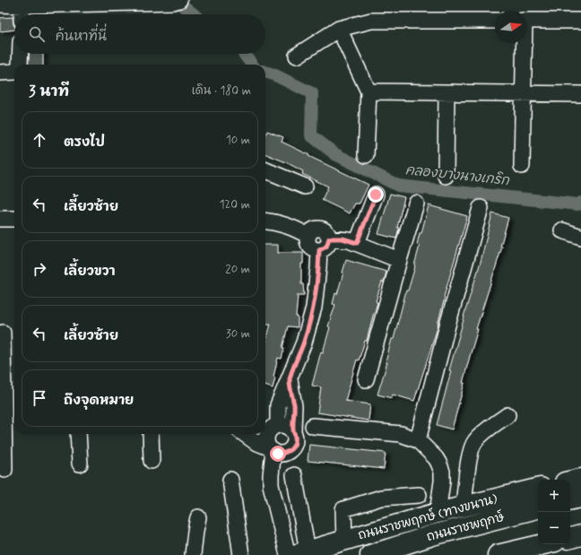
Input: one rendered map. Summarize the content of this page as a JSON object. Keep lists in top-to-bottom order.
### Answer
{
  "streets": {
    "main road": ["ถนนราชพฤกษ์ (ทางขนาน)", "ถนนราชพฤกษ์"]
  },
  "water": ["คลองบางนางเกริก"],
  "north": "right",
  "page": {
    "search": "ค้นหาที่นี่",
    "heading": ["3 นาที", "เดิน · 180 m"],
    "list": [
      ["ตรงไป", "10 m"],
      ["เลี้ยวซ้าย", "120 m"],
      ["เลี้ยวขวา", "20 m"],
      ["เลี้ยวซ้าย", "30 m"],
      "ถึงจุดหมาย"
    ],
    "map_buttons": ["+", "−"]
  }
}
